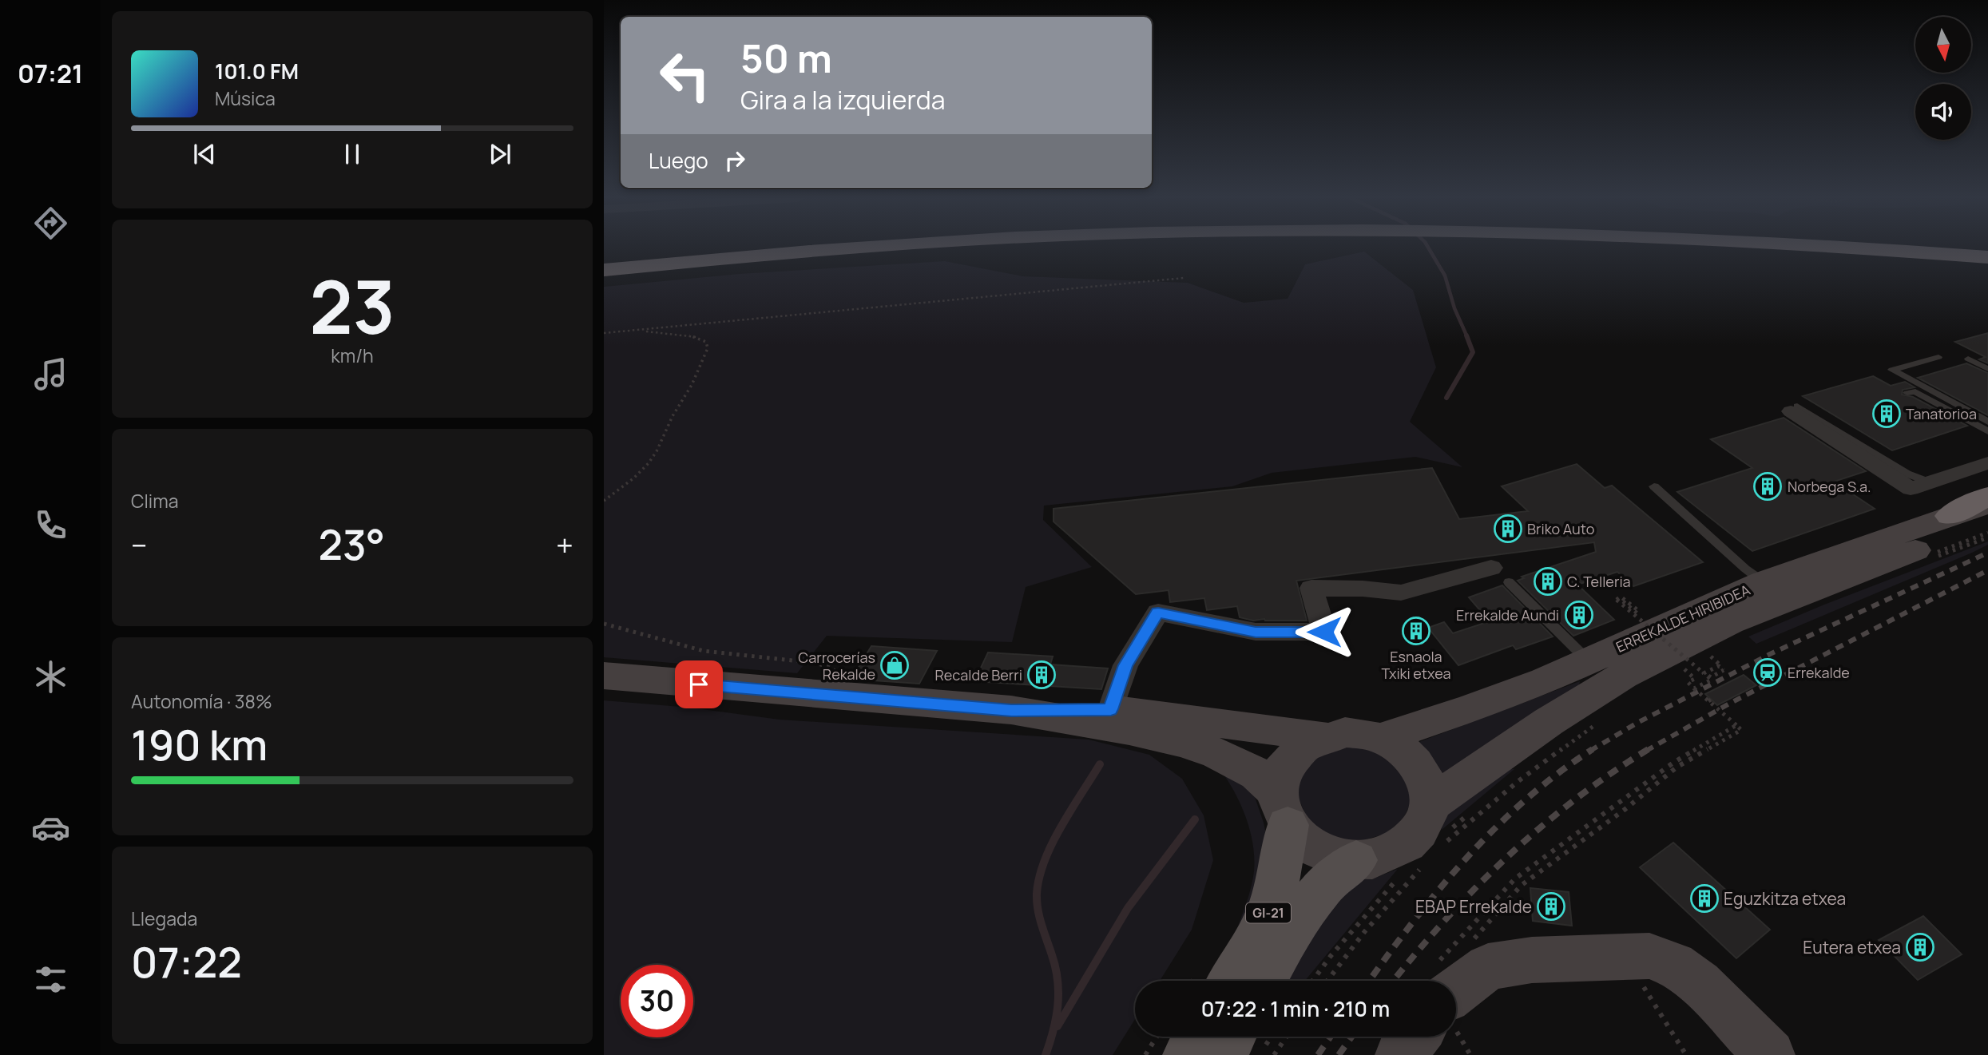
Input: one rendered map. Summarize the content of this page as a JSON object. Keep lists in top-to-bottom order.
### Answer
{
  "streets": {
    "main road": ["ERREKALDE HIRIBIDEA", "GI-21"]
  },
  "crossings": [
    ["ERREKALDE HIRIBIDEA", "GI-21"]
  ],
  "places": {
    "building": [
      "Tanatorioa",
      "Norbega S.a.",
      "Briko Auto",
      "C. Telleria",
      "Errekalde Aundi",
      "Esnaola Txiki etxea",
      "Recalde Berri",
      "Eguzkitza etxea",
      "EBAP Errekalde",
      "Eutera etxea"
    ],
    "shop": ["Carrocerías Rekalde"],
    "station": ["Errekalde"]
  },
  "north": "bottom",
  "page": {
    "tabs": "07:21",
    "turn": ["50 m", "Gira a la izquierda"],
    "song": ["101.0 FM", "Música"],
    "then": "Luego",
    "tile": [
      ["23", "km/h"],
      "Clima",
      ["Autonomía · 38%", "190 km"],
      ["Llegada", "07:22"]
    ],
    "heat": ["−", "23°", "+"],
    "limit": "30",
    "trip": "07:22 · 1 min · 210 m"
  }
}
